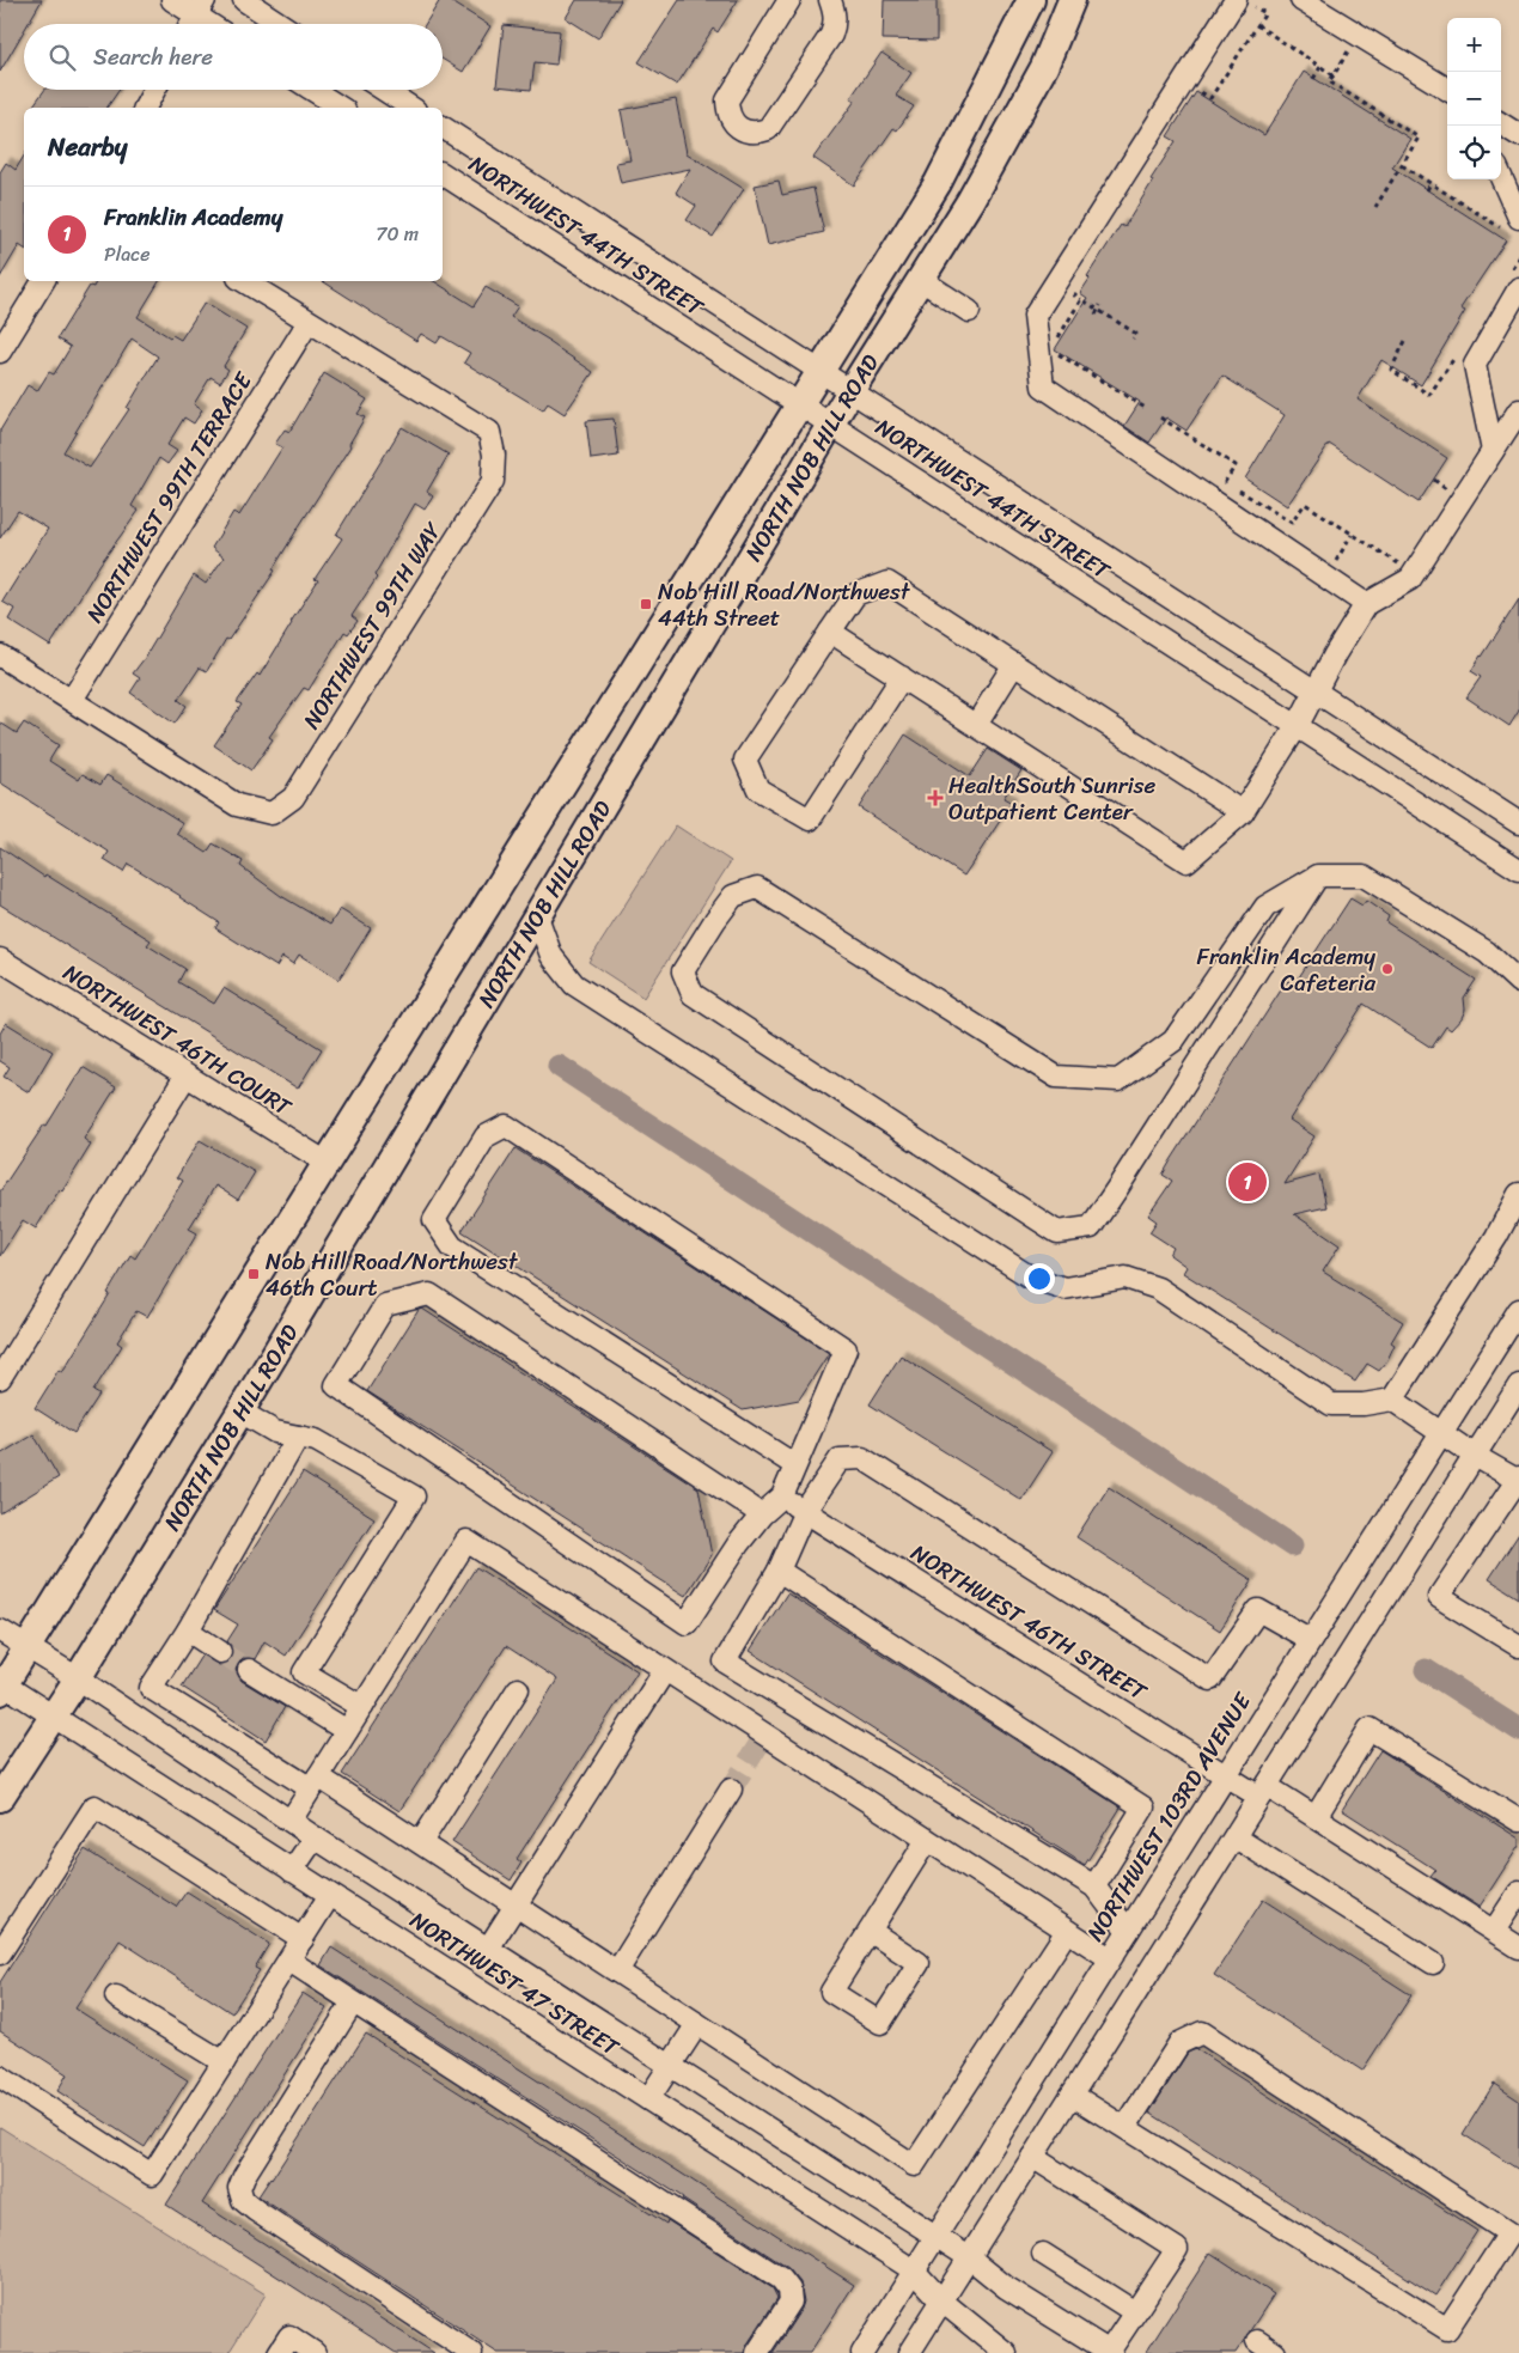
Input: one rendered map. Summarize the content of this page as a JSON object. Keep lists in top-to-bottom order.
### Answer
{
  "streets": {
    "main road": ["NORTH NOB HILL ROAD"],
    "street": [
      "NORTHWEST 44TH STREET",
      "NORTHWEST 99TH TERRACE",
      "NORTHWEST 99TH WAY",
      "NORTHWEST 46TH COURT",
      "NORTHWEST 46TH STREET",
      "NORTHWEST 103RD AVENUE",
      "NORTHWEST 47 STREET"
    ]
  },
  "crossings": [
    ["NORTHWEST 44TH STREET", "NORTH NOB HILL ROAD"],
    ["NORTH NOB HILL ROAD", "NORTHWEST 46TH COURT"],
    ["NORTH NOB HILL ROAD", "NORTHWEST 47 STREET"],
    ["NORTHWEST 99TH TERRACE", "NORTHWEST 99TH WAY"],
    ["NORTHWEST 46TH STREET", "NORTHWEST 103RD AVENUE"],
    ["NORTHWEST 103RD AVENUE", "NORTHWEST 47 STREET"]
  ],
  "places": {
    "transit": ["Nob Hill Road/Northwest 44th Street", "Nob Hill Road/Northwest 46th Court"],
    "health": ["HealthSouth Sunrise Outpatient Center"],
    "other": ["Franklin Academy Cafeteria"]
  },
  "page": {
    "map_buttons": ["+", "−"],
    "search": "Search here",
    "heading": "Nearby",
    "list": [
      {
        "mark": "1",
        "name": "Franklin Academy",
        "note": "Place",
        "value": "70 m"
      }
    ],
    "pins": "1"
  }
}
